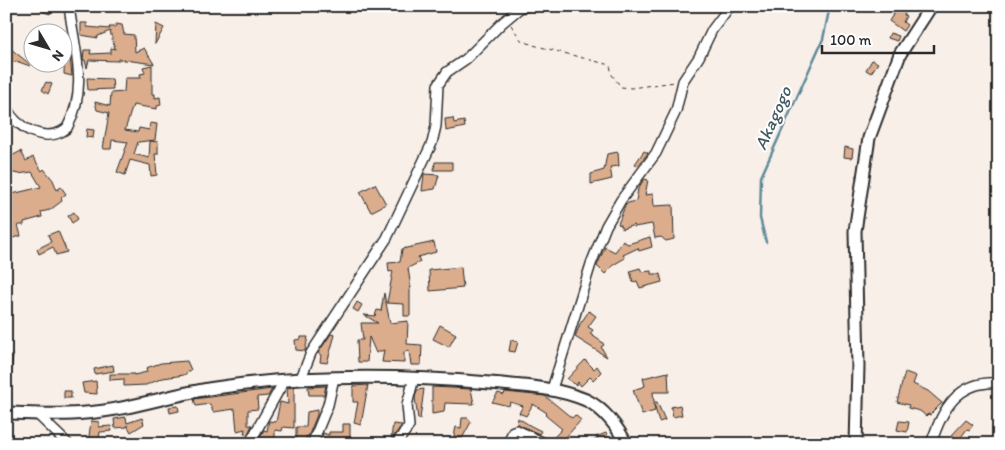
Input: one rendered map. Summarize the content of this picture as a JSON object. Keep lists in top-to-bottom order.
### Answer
{
  "water": ["Akagogo"],
  "scale_bar": "100 m",
  "north": "bottom right"
}
